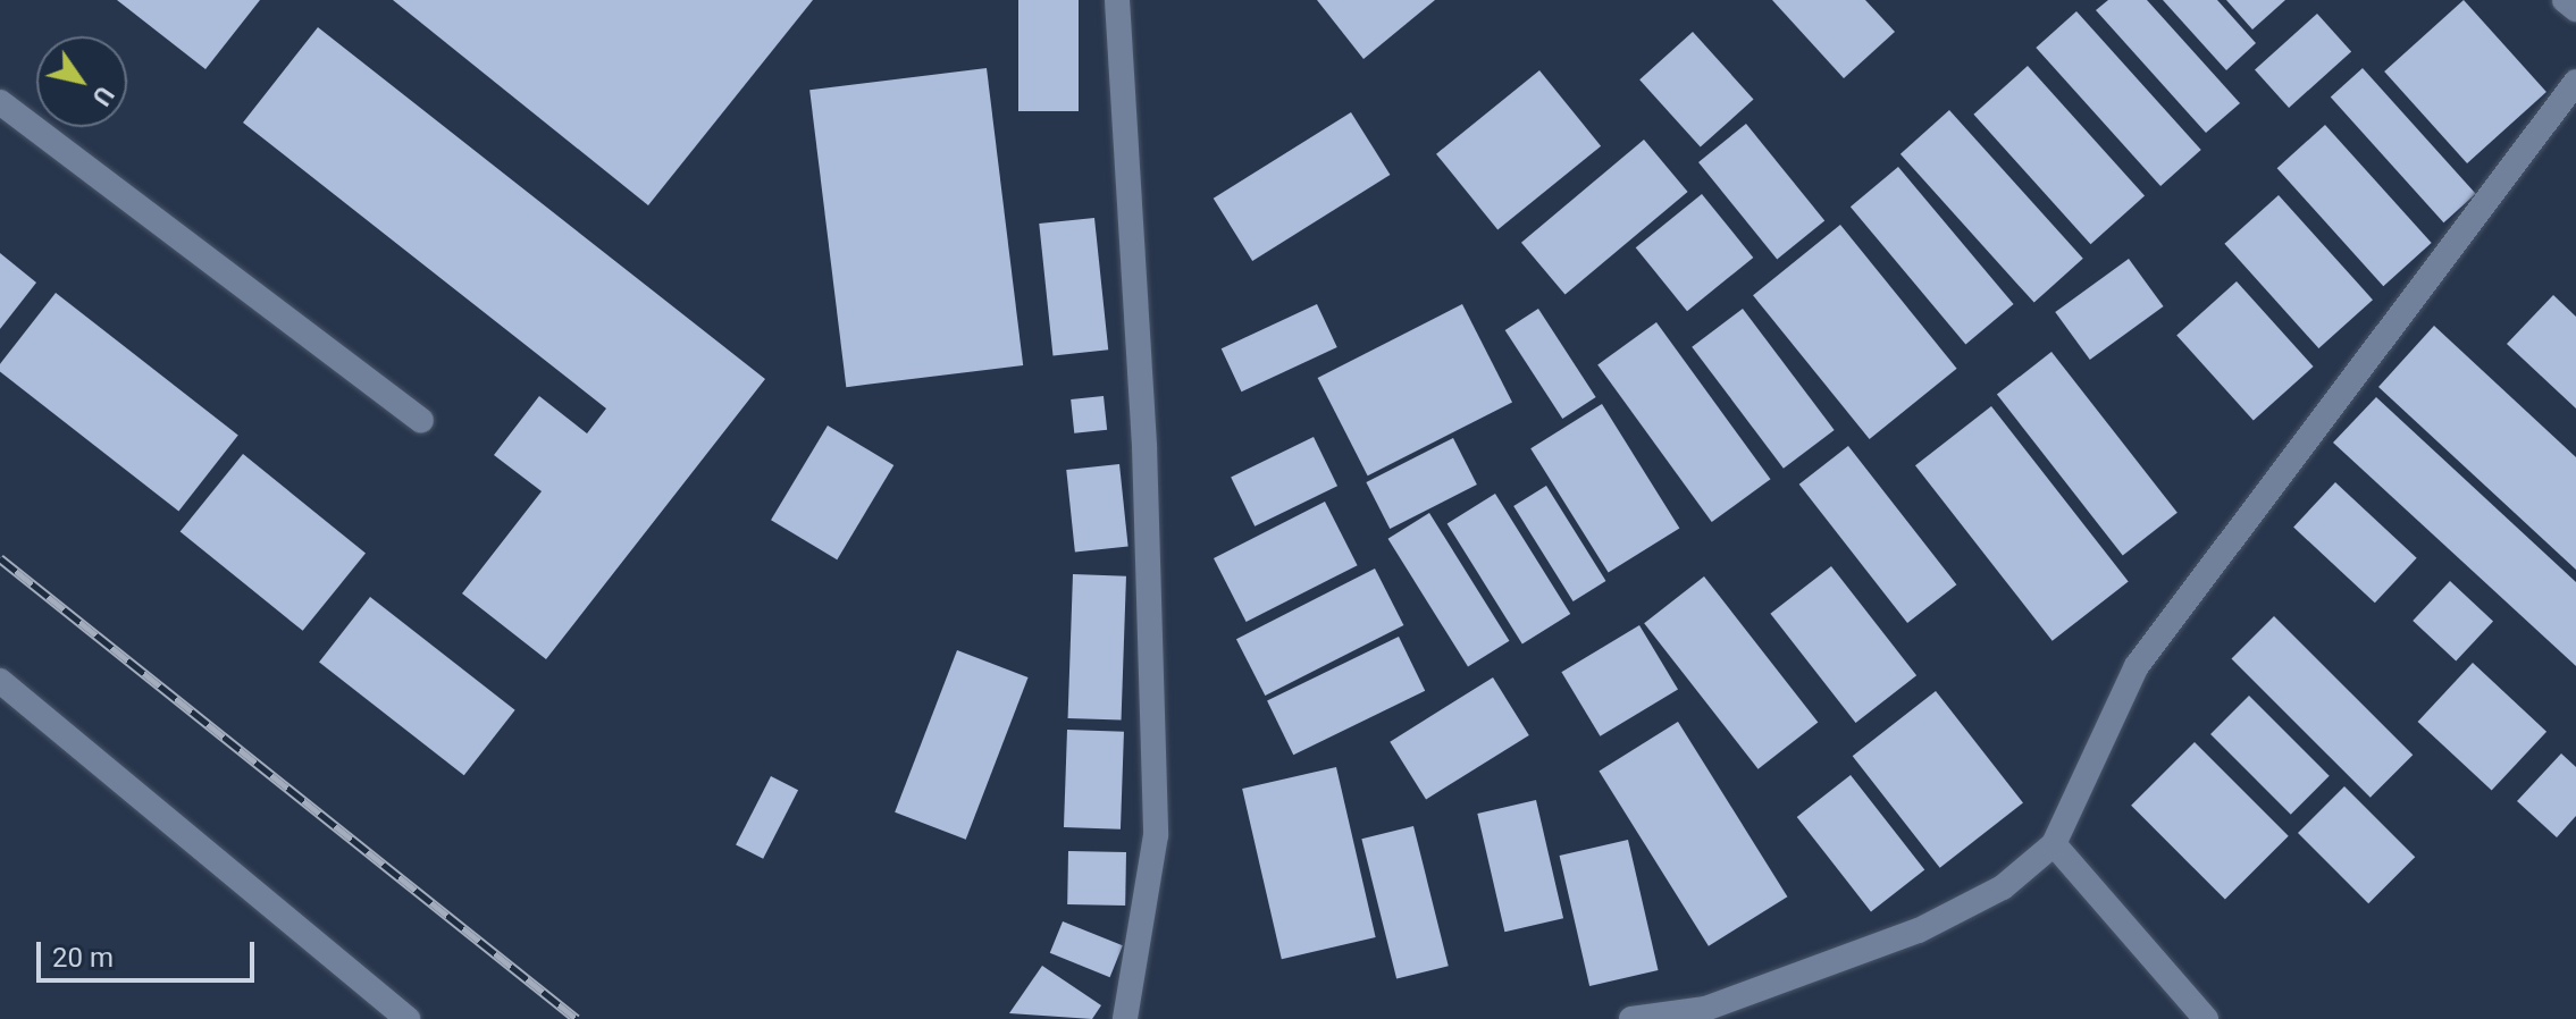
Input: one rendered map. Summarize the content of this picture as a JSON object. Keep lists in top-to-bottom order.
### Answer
{
  "scale_bar": "20 m",
  "north": "bottom right"
}
